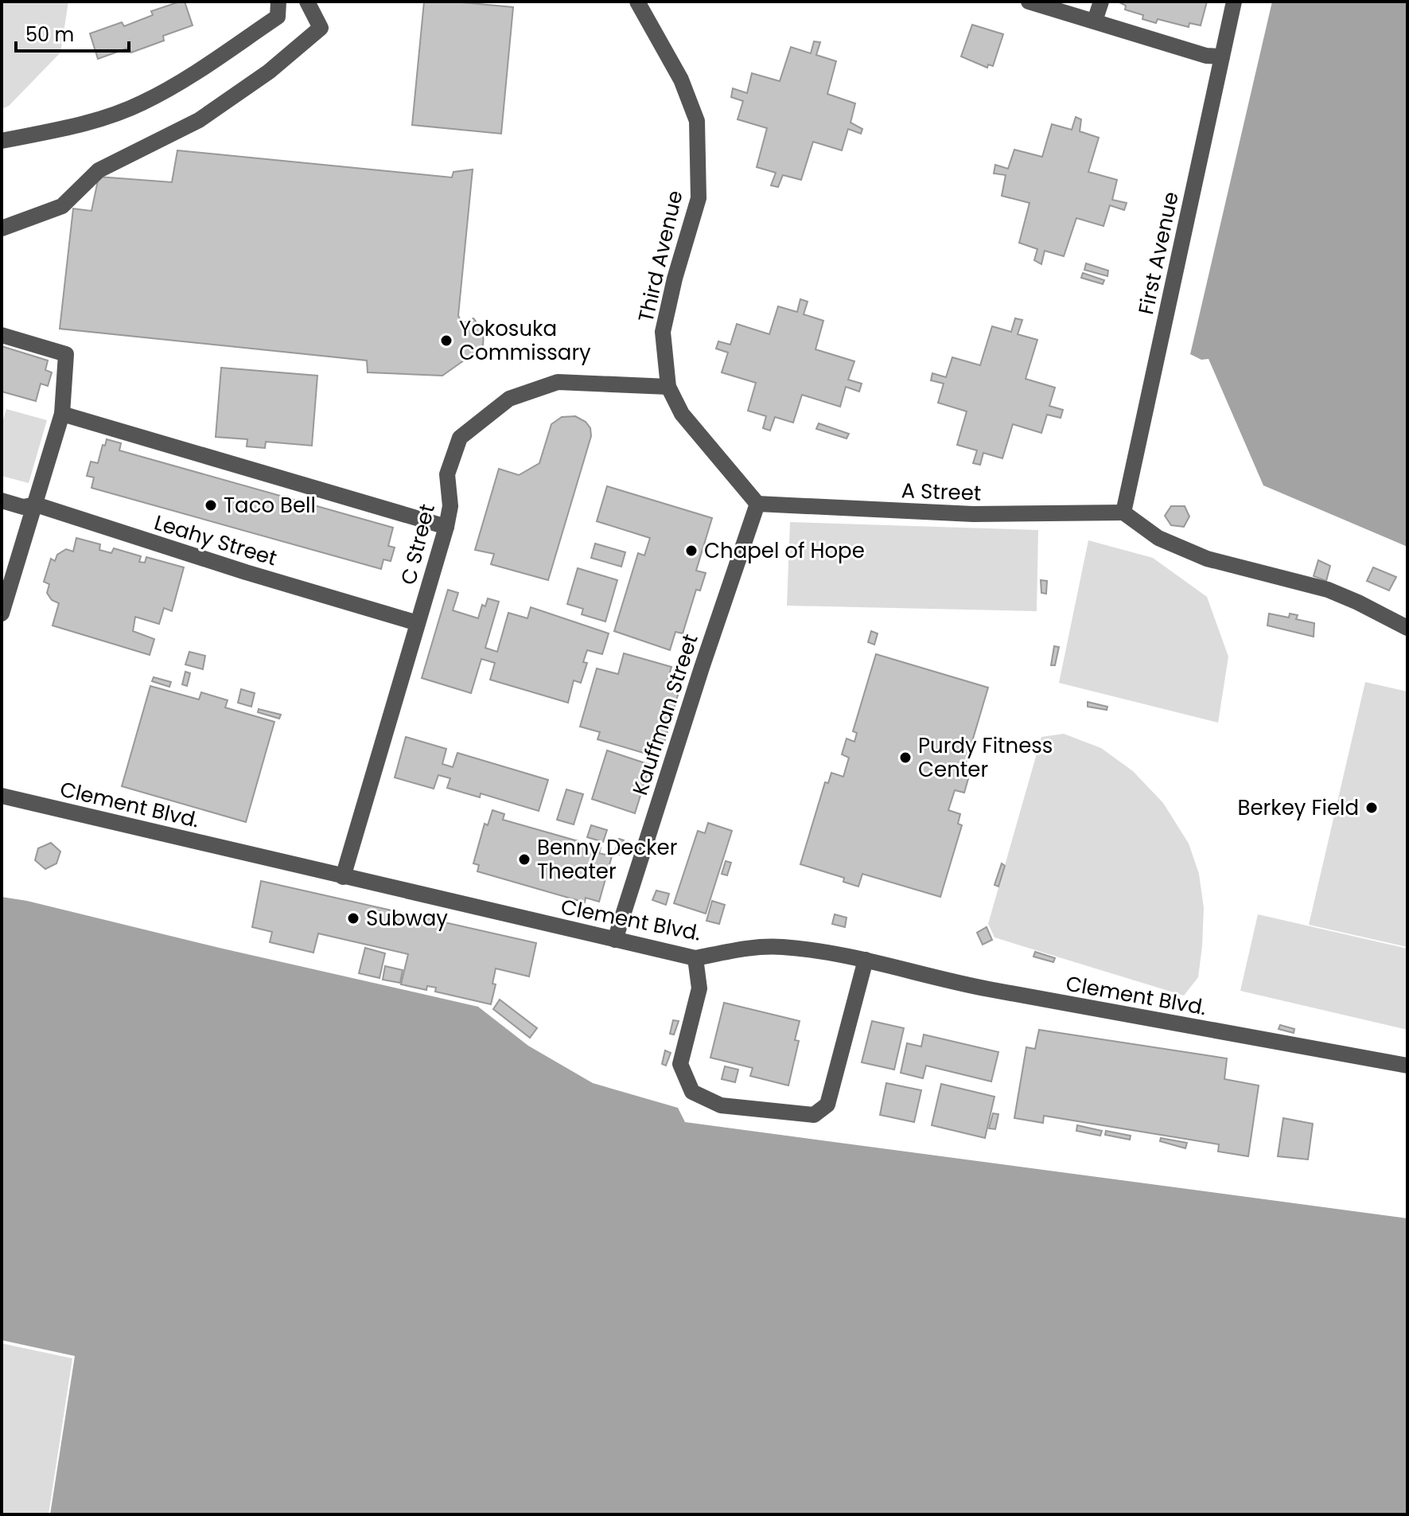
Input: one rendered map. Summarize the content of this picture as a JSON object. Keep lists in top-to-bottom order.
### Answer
{
  "streets": {
    "street": [
      "First Avenue",
      "Third Avenue",
      "A Street",
      "Leahy Street",
      "C Street",
      "Kauffman Street",
      "Clement Blvd."
    ]
  },
  "crossings": [
    ["First Avenue", "A Street"],
    ["Third Avenue", "A Street"],
    ["Third Avenue", "C Street"],
    ["Third Avenue", "Kauffman Street"],
    ["A Street", "Kauffman Street"],
    ["Leahy Street", "C Street"],
    ["C Street", "Clement Blvd."],
    ["Kauffman Street", "Clement Blvd."]
  ],
  "places": [
    "Yokosuka Commissary",
    "Taco Bell",
    "Chapel of Hope",
    "Purdy Fitness Center",
    "Berkey Field",
    "Benny Decker Theater",
    "Subway"
  ],
  "scale_bar": "50 m"
}
